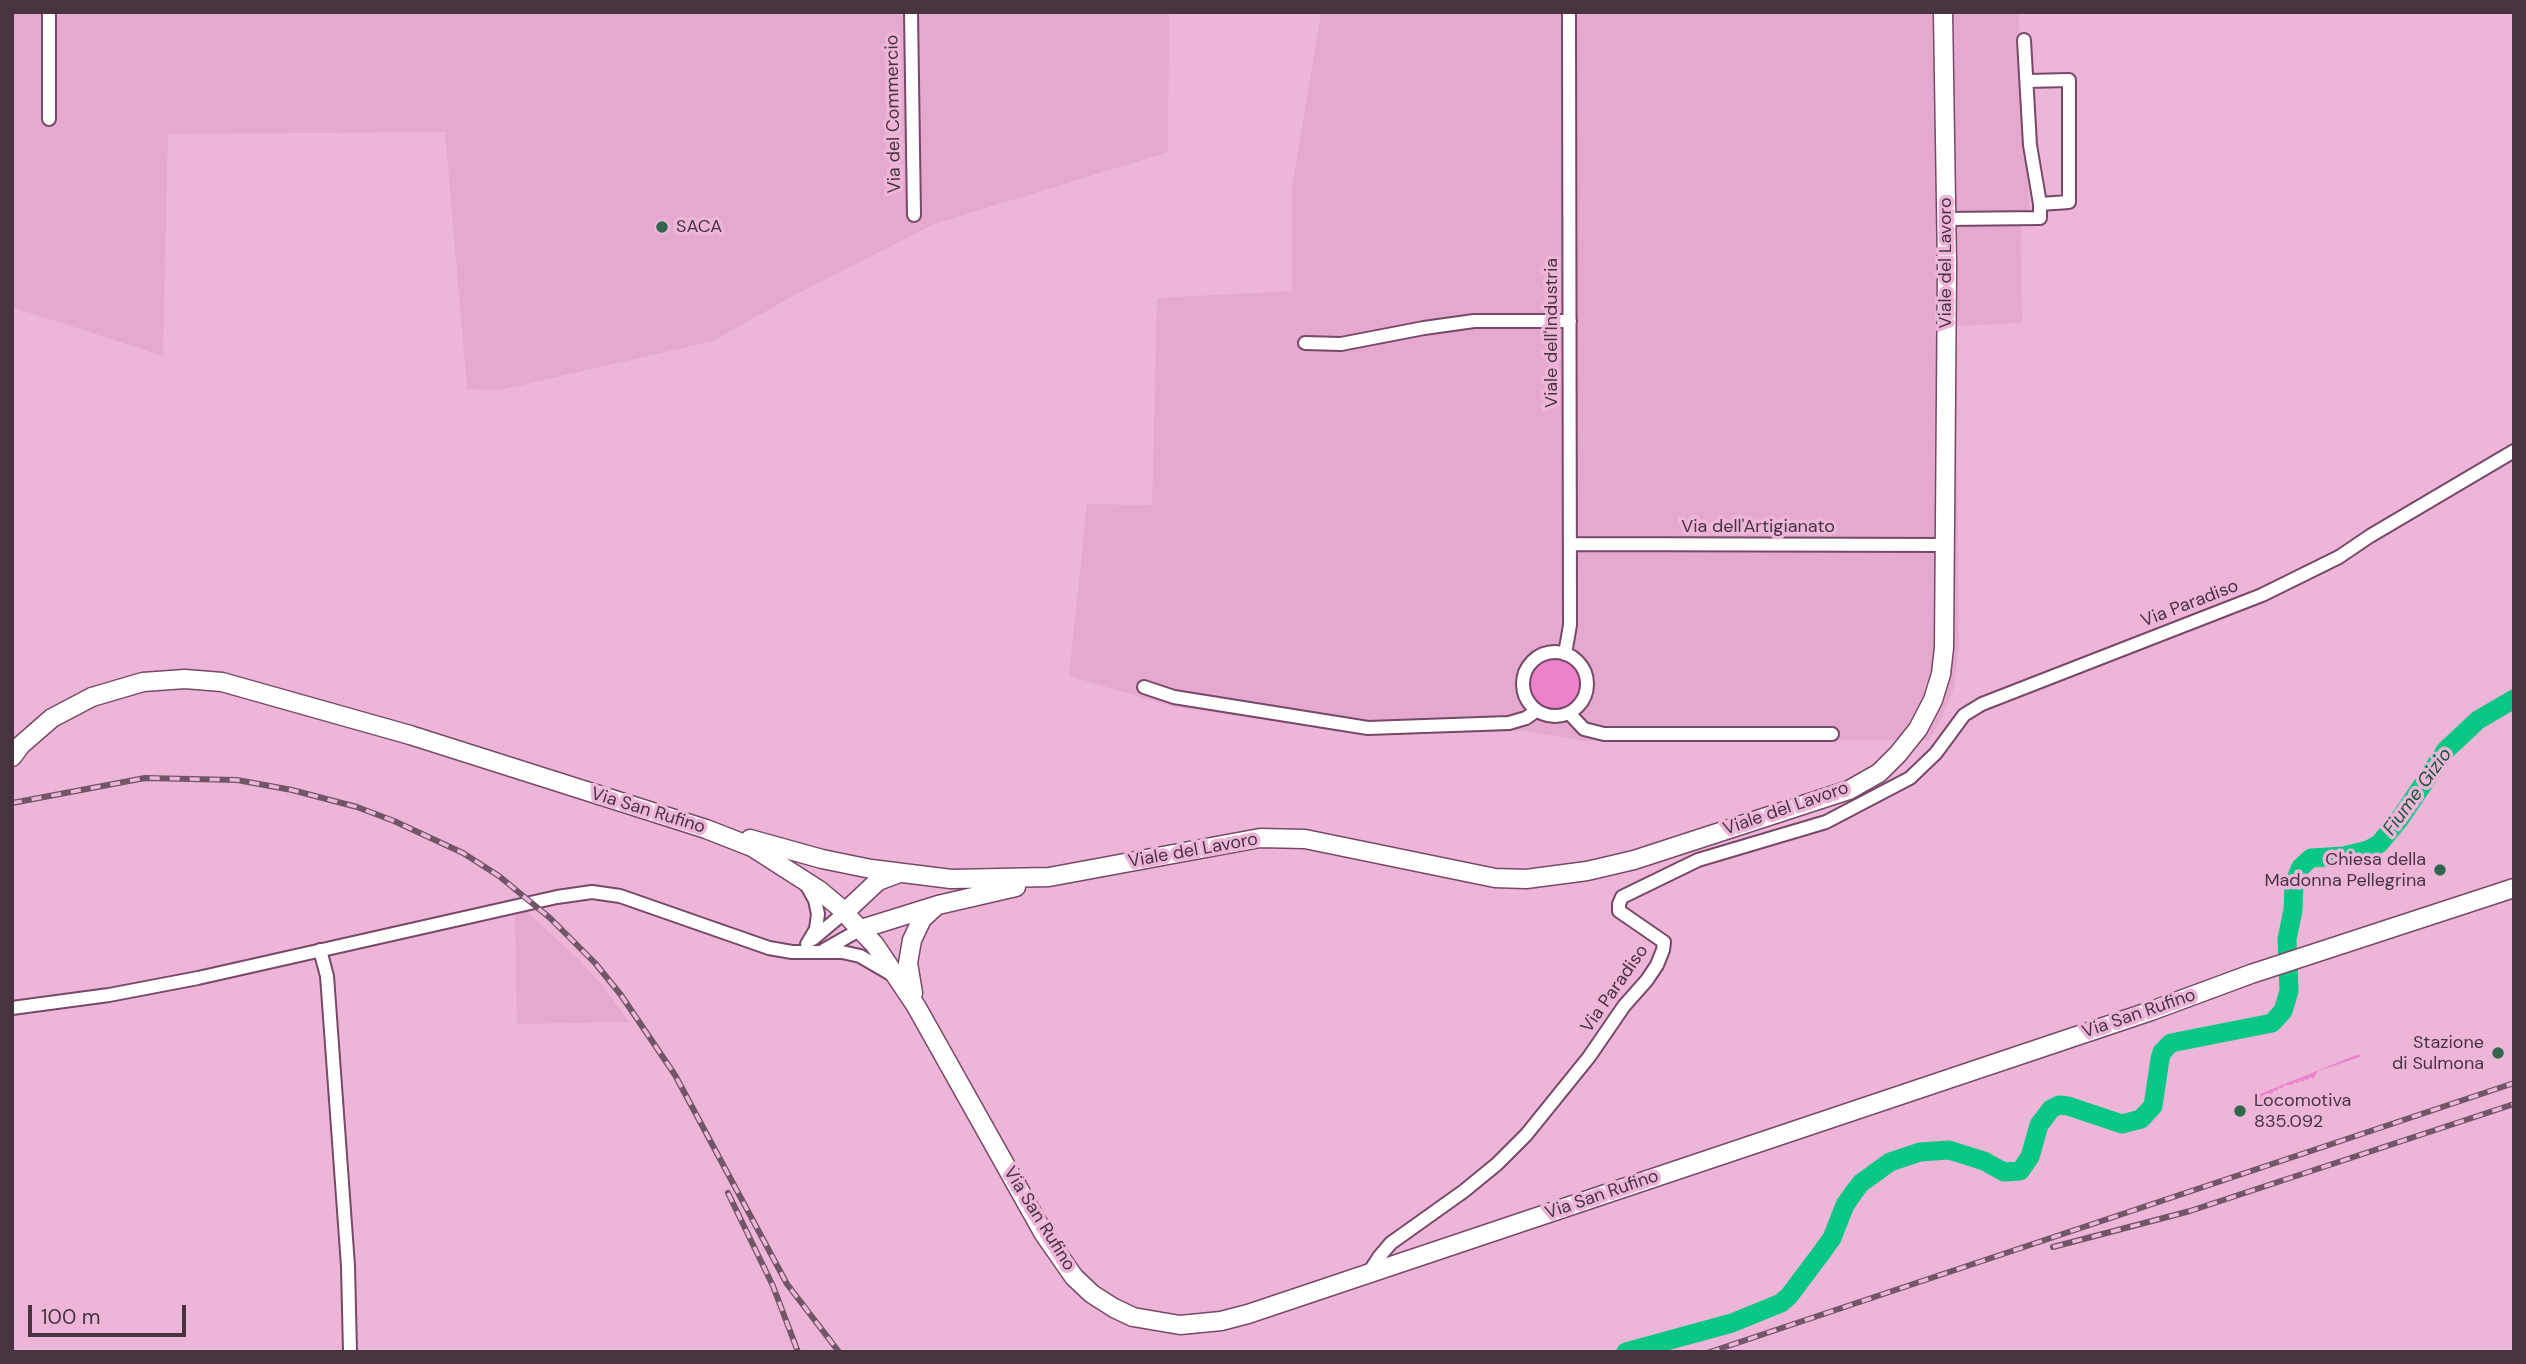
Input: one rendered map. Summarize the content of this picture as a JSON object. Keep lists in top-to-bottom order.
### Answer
{
  "streets": {
    "main road": ["Viale del Lavoro", "Via San Rufino"],
    "street": [
      "Via del Commercio",
      "Viale dell'Industria",
      "Via dell'Artigianato",
      "Via Paradiso"
    ]
  },
  "crossings": [
    ["Viale del Lavoro", "Via dell'Artigianato"],
    ["Viale del Lavoro", "Via San Rufino"],
    ["Viale dell'Industria", "Via dell'Artigianato"],
    ["Via Paradiso", "Via San Rufino"]
  ],
  "water": ["Fiume Gizio"],
  "places": [
    "SACA",
    "Chiesa della Madonna Pellegrina",
    "Stazione di Sulmona",
    "Locomotiva 835.092"
  ],
  "scale_bar": "100 m"
}
